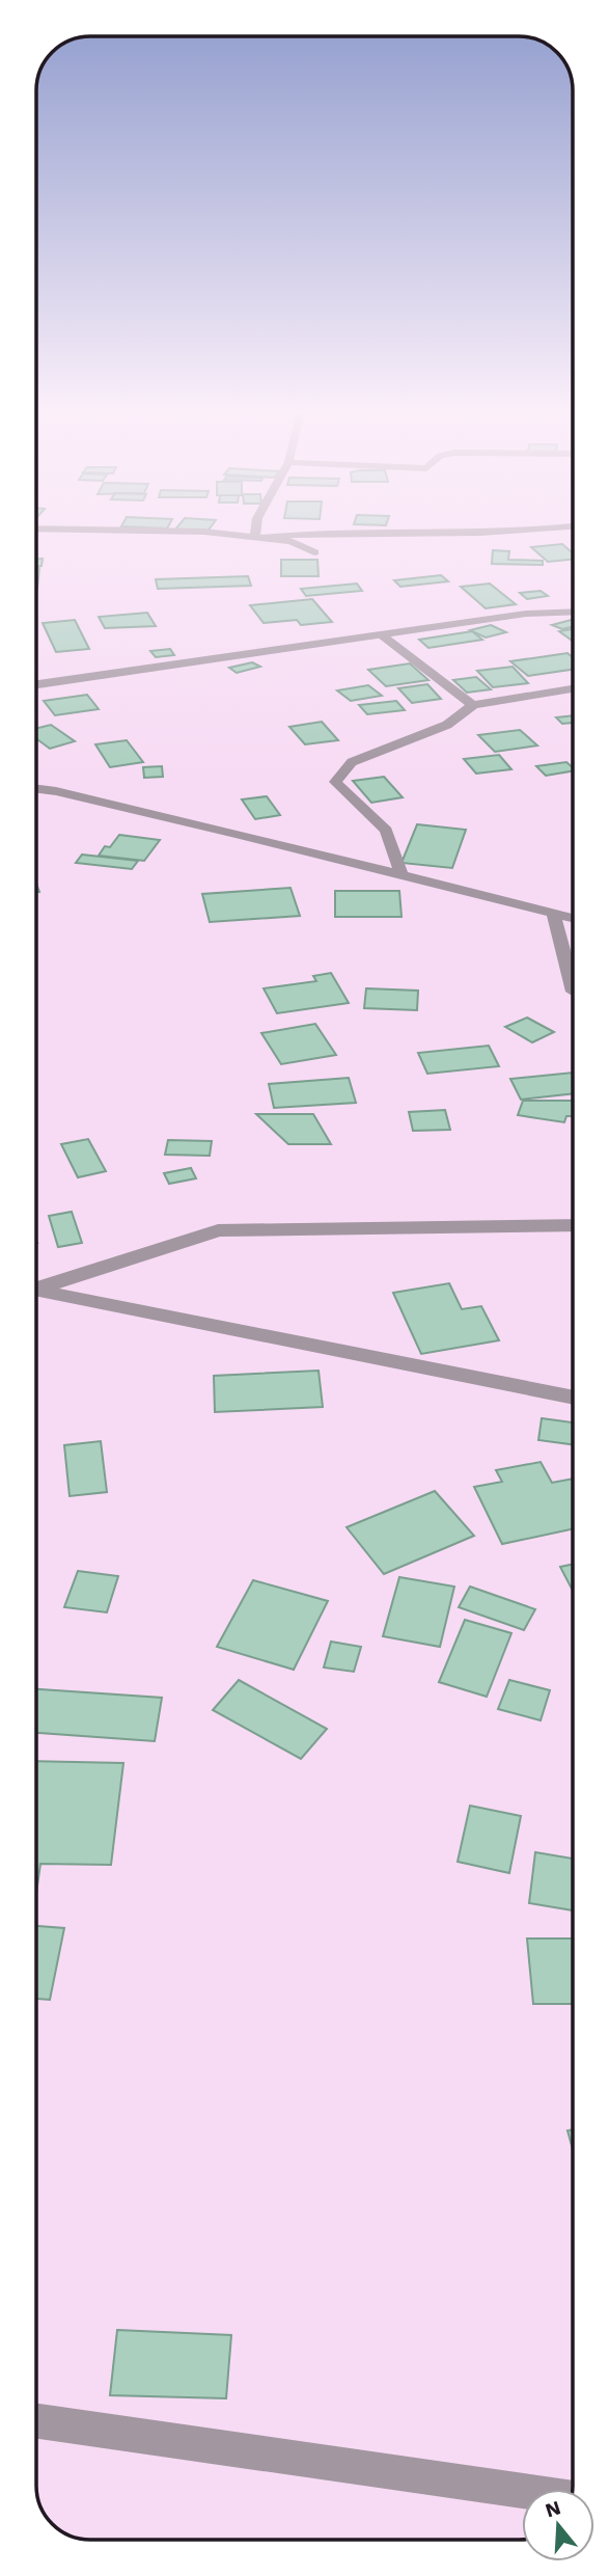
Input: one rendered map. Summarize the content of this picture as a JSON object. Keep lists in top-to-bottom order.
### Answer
{
  "north": "top"
}
